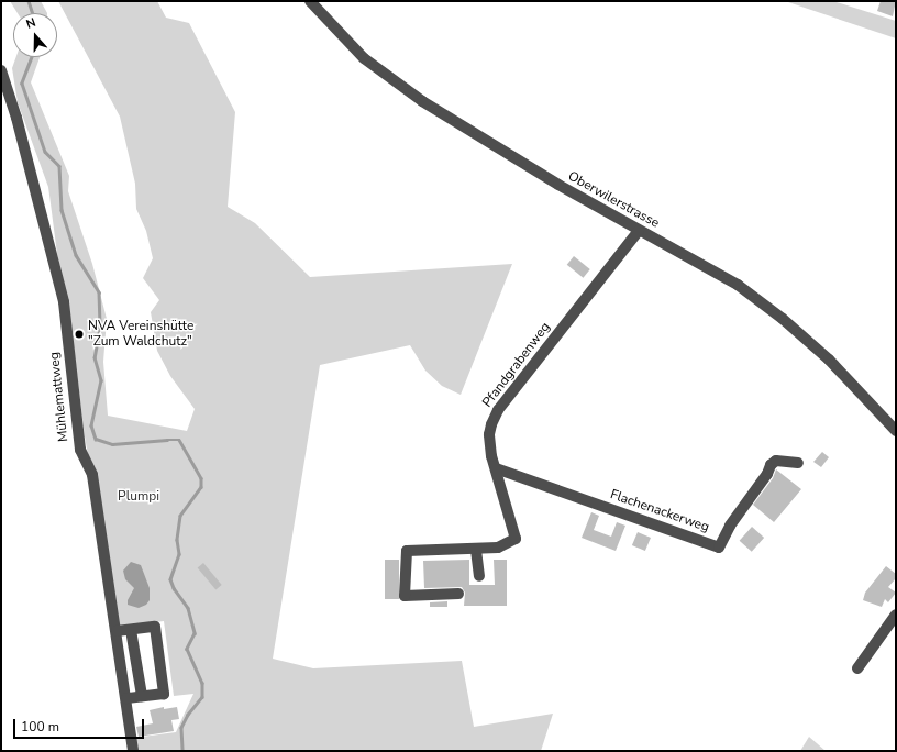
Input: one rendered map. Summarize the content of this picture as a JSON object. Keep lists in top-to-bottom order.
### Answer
{
  "streets": {
    "street": [
      "Oberwilerstrasse",
      "Pfandgrabenweg",
      "Mühlemattweg",
      "Flachenackerweg"
    ]
  },
  "crossings": [
    ["Oberwilerstrasse", "Pfandgrabenweg"],
    ["Pfandgrabenweg", "Flachenackerweg"]
  ],
  "parks": ["Plumpi"],
  "places": ["NVA Vereinshütte \"Zum Waldchutz\""],
  "scale_bar": "100 m",
  "north": "top"
}
